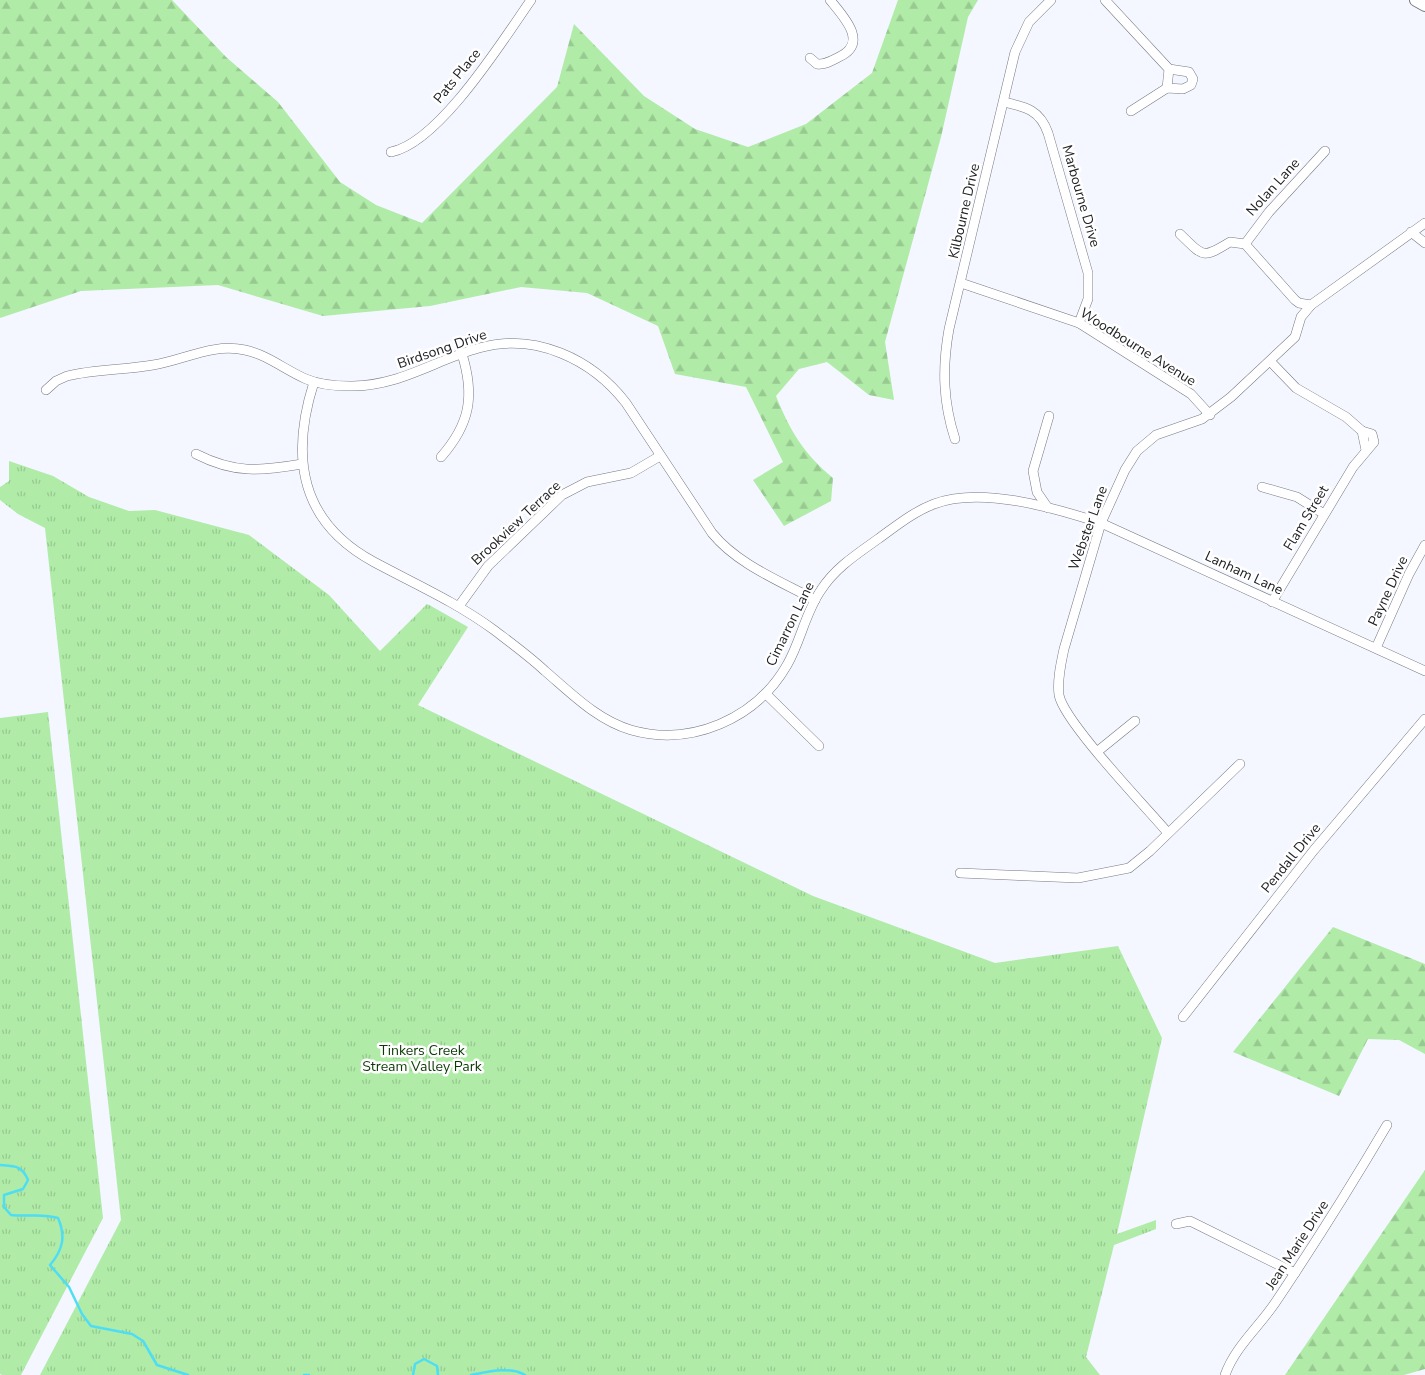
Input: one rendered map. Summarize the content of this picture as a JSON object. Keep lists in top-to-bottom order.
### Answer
{
  "streets": {
    "street": [
      "Pats Place",
      "Nolan Lane",
      "Marbourne Drive",
      "Kilbourne Drive",
      "Woodbourne Avenue",
      "Birdsong Drive",
      "Flam Street",
      "Brookview Terrace",
      "Webster Lane",
      "Lanham Lane",
      "Payne Drive",
      "Cimarron Lane",
      "Pendall Drive",
      "Jean Marie Drive"
    ]
  },
  "crossings": [
    ["Marbourne Drive", "Kilbourne Drive"],
    ["Marbourne Drive", "Woodbourne Avenue"],
    ["Kilbourne Drive", "Woodbourne Avenue"],
    ["Woodbourne Avenue", "Webster Lane"],
    ["Birdsong Drive", "Brookview Terrace"],
    ["Birdsong Drive", "Cimarron Lane"],
    ["Flam Street", "Webster Lane"],
    ["Flam Street", "Lanham Lane"],
    ["Brookview Terrace", "Cimarron Lane"],
    ["Webster Lane", "Lanham Lane"],
    ["Lanham Lane", "Payne Drive"],
    ["Lanham Lane", "Cimarron Lane"]
  ],
  "parks": ["Tinkers Creek Stream Valley Park"]
}
